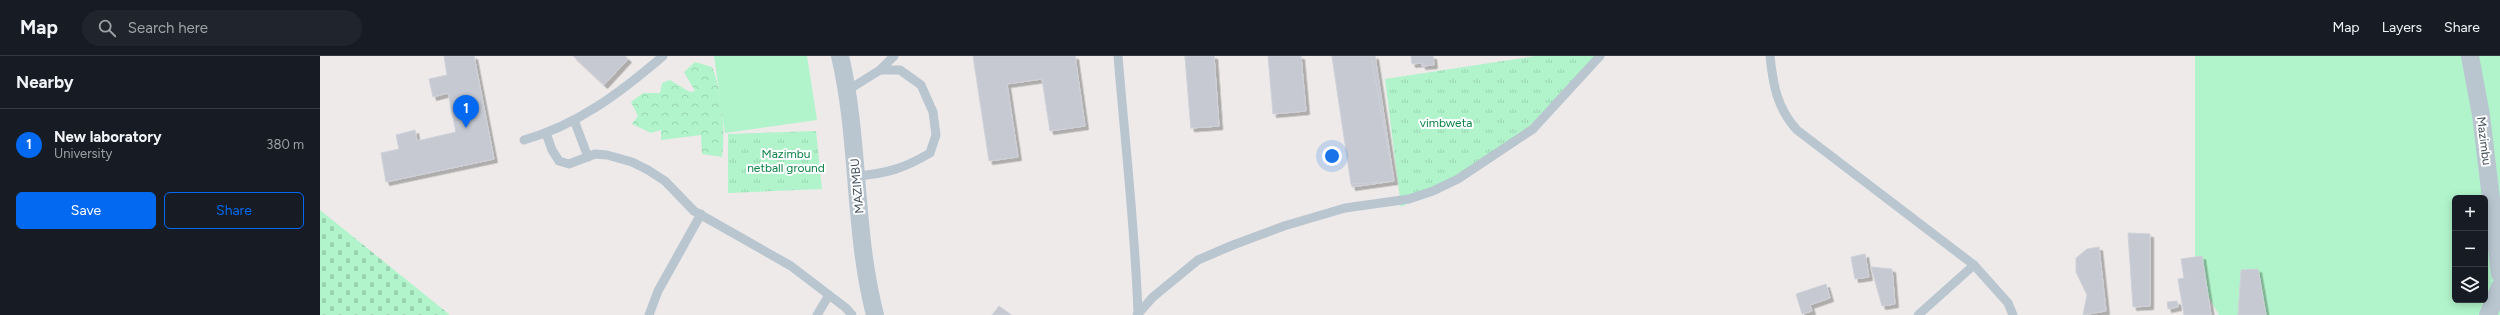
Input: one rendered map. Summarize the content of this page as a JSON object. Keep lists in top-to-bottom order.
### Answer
{
  "streets": {
    "street": ["Mazimbu", "MAZIMBU"]
  },
  "parks": ["vimbweta", "Mazimbu netball ground"],
  "page": {
    "header": "Map",
    "search": "Search here",
    "nav": ["Map", "Layers", "Share"],
    "heading": "Nearby",
    "pins": "1",
    "list": [
      {
        "mark": "1",
        "name": "New laboratory",
        "note": "University",
        "value": "380 m"
      }
    ],
    "buttons": ["Save", "Share"],
    "map_buttons": ["+", "−"]
  }
}
